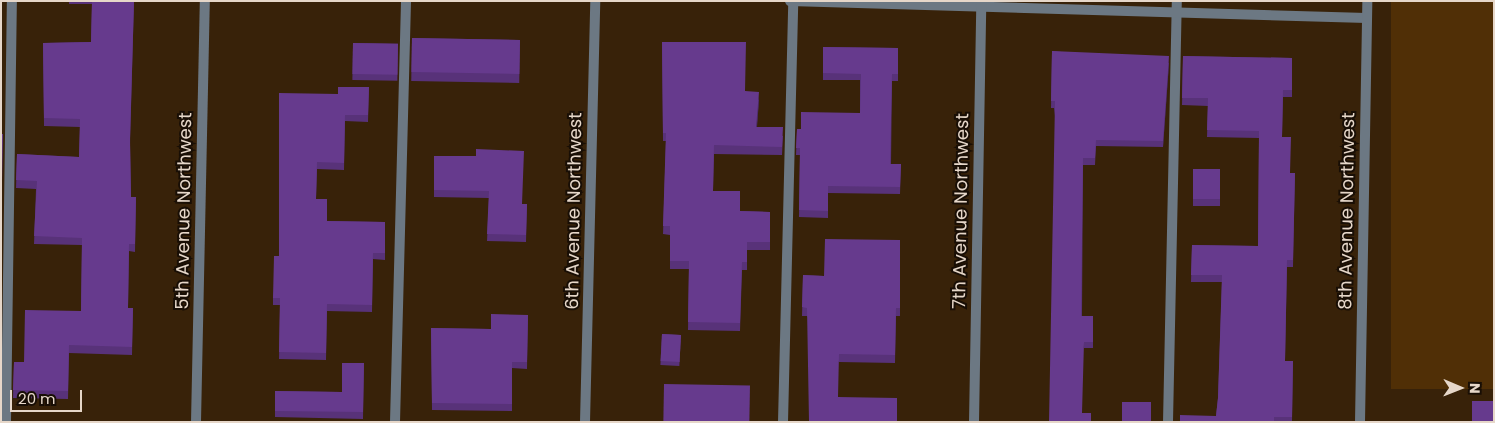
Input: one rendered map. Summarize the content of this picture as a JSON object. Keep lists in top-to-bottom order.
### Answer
{
  "streets": {
    "street": [
      "5th Avenue Northwest",
      "6th Avenue Northwest",
      "7th Avenue Northwest",
      "8th Avenue Northwest"
    ]
  },
  "scale_bar": "20 m",
  "north": "right"
}
